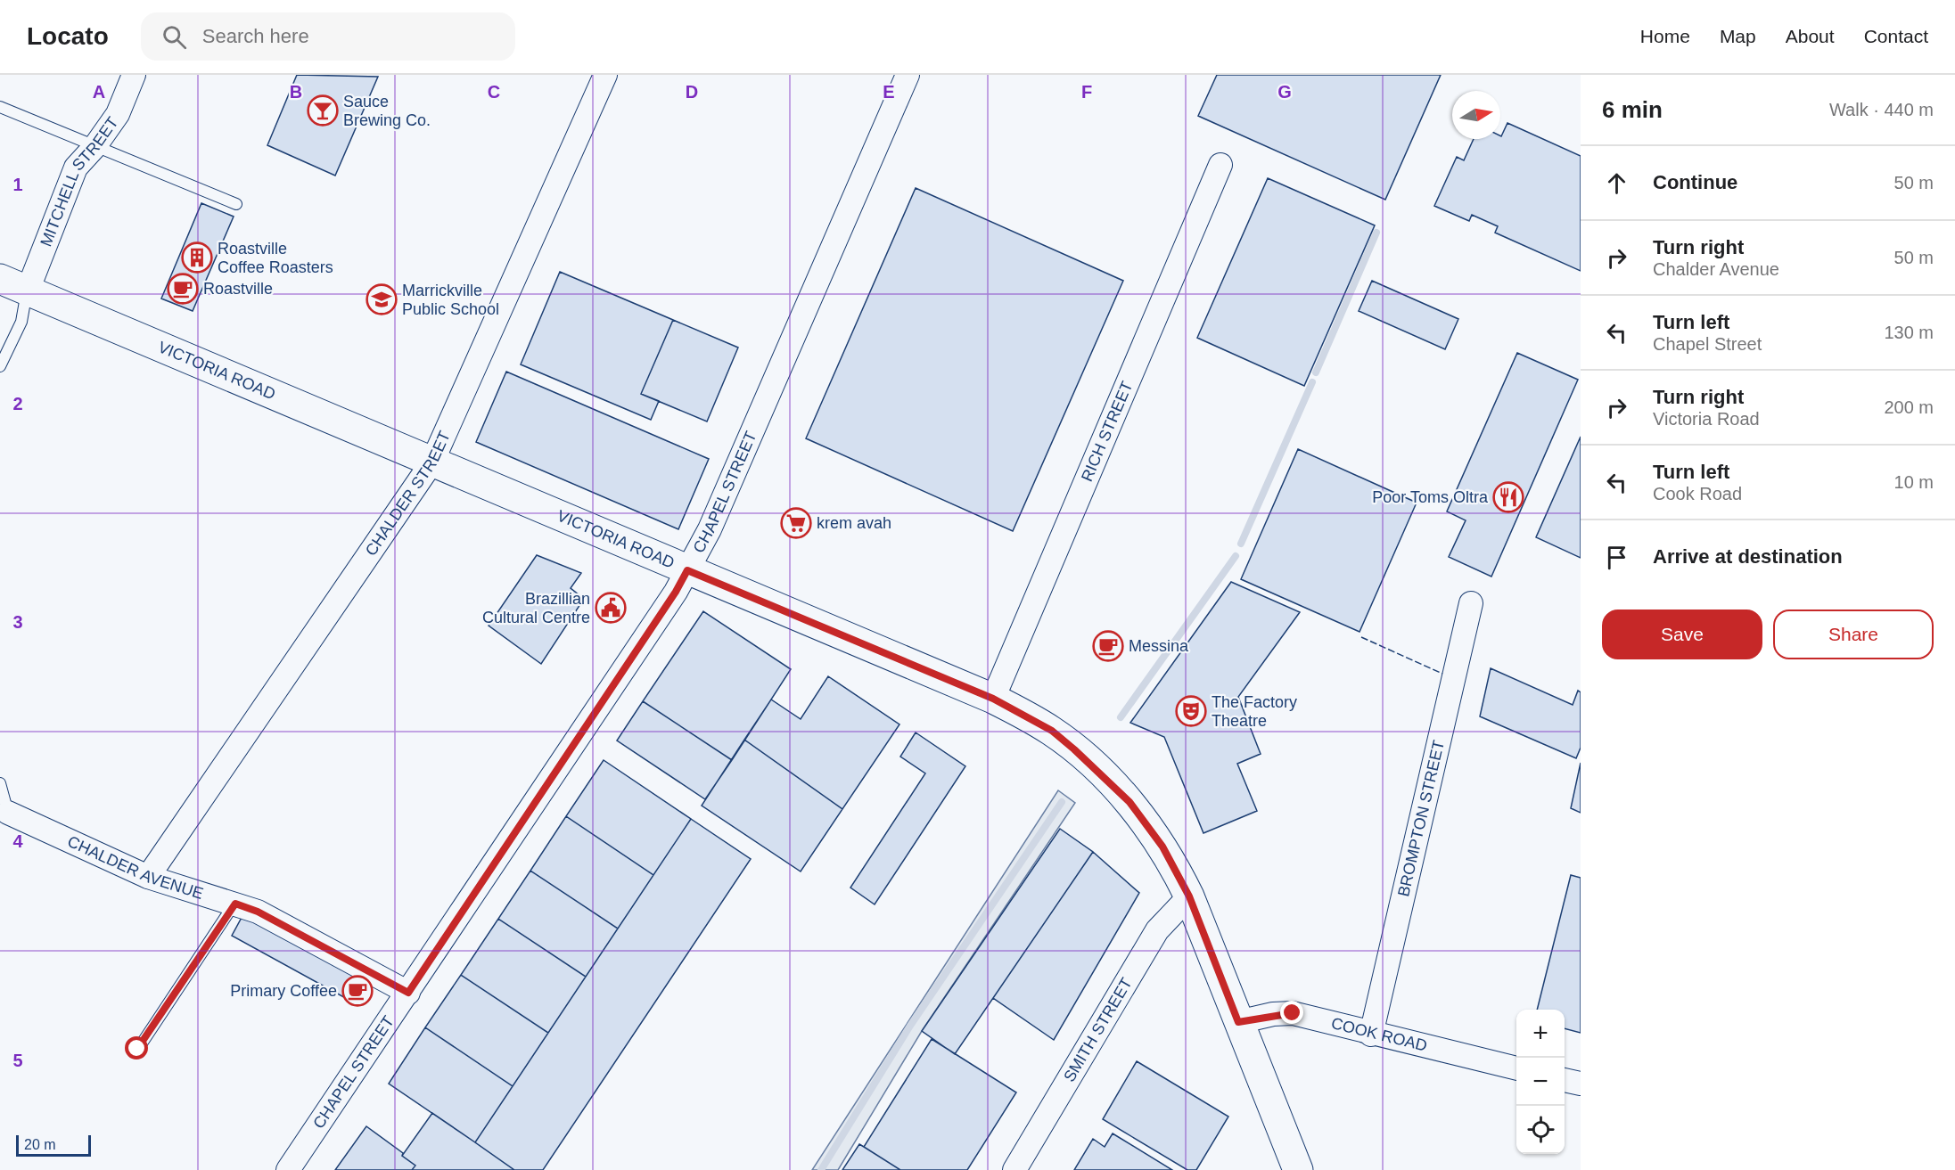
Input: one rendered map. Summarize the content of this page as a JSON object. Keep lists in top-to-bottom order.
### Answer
{
  "streets": {
    "main road": ["VICTORIA ROAD"],
    "street": [
      "MITCHELL STREET",
      "RICH STREET",
      "CHAPEL STREET",
      "CHALDER STREET",
      "BROMPTON STREET",
      "CHALDER AVENUE",
      "SMITH STREET",
      "COOK ROAD"
    ]
  },
  "crossings": [
    ["MITCHELL STREET", "VICTORIA ROAD"],
    ["VICTORIA ROAD", "RICH STREET"],
    ["VICTORIA ROAD", "CHAPEL STREET"],
    ["VICTORIA ROAD", "CHALDER STREET"],
    ["VICTORIA ROAD", "SMITH STREET"],
    ["VICTORIA ROAD", "COOK ROAD"],
    ["CHAPEL STREET", "CHALDER AVENUE"],
    ["CHALDER STREET", "CHALDER AVENUE"],
    ["BROMPTON STREET", "COOK ROAD"]
  ],
  "places": {
    "bar": ["Sauce Brewing Co."],
    "building": ["Roastville Coffee Roasters"],
    "cafe": ["Roastville", "Messina", "Primary Coffee"],
    "school or university": ["Marrickville Public School"],
    "restaurant": ["Poor Toms Oltra"],
    "supermarket": ["krem avah"],
    "public building": ["Brazillian Cultural Centre"],
    "theatre": ["The Factory Theatre"]
  },
  "scale_bar": "20 m",
  "north": "right",
  "page": {
    "header": "Locato",
    "search": "Search here",
    "nav": [
      "Home",
      "Map",
      "About",
      "Contact"
    ],
    "heading": ["6 min", "Walk · 440 m"],
    "list": [
      ["Continue", "50 m"],
      ["Turn right", "Chalder Avenue", "50 m"],
      ["Turn left", "Chapel Street", "130 m"],
      ["Turn right", "Victoria Road", "200 m"],
      ["Turn left", "Cook Road", "10 m"],
      "Arrive at destination"
    ],
    "buttons": ["Save", "Share"],
    "map_buttons": ["+", "−"],
    "scale": "20 m"
  },
  "grid": {
    "columns": [
      "A",
      "B",
      "C",
      "D",
      "E",
      "F",
      "G"
    ],
    "rows": [
      "1",
      "2",
      "3",
      "4",
      "5"
    ]
  }
}
